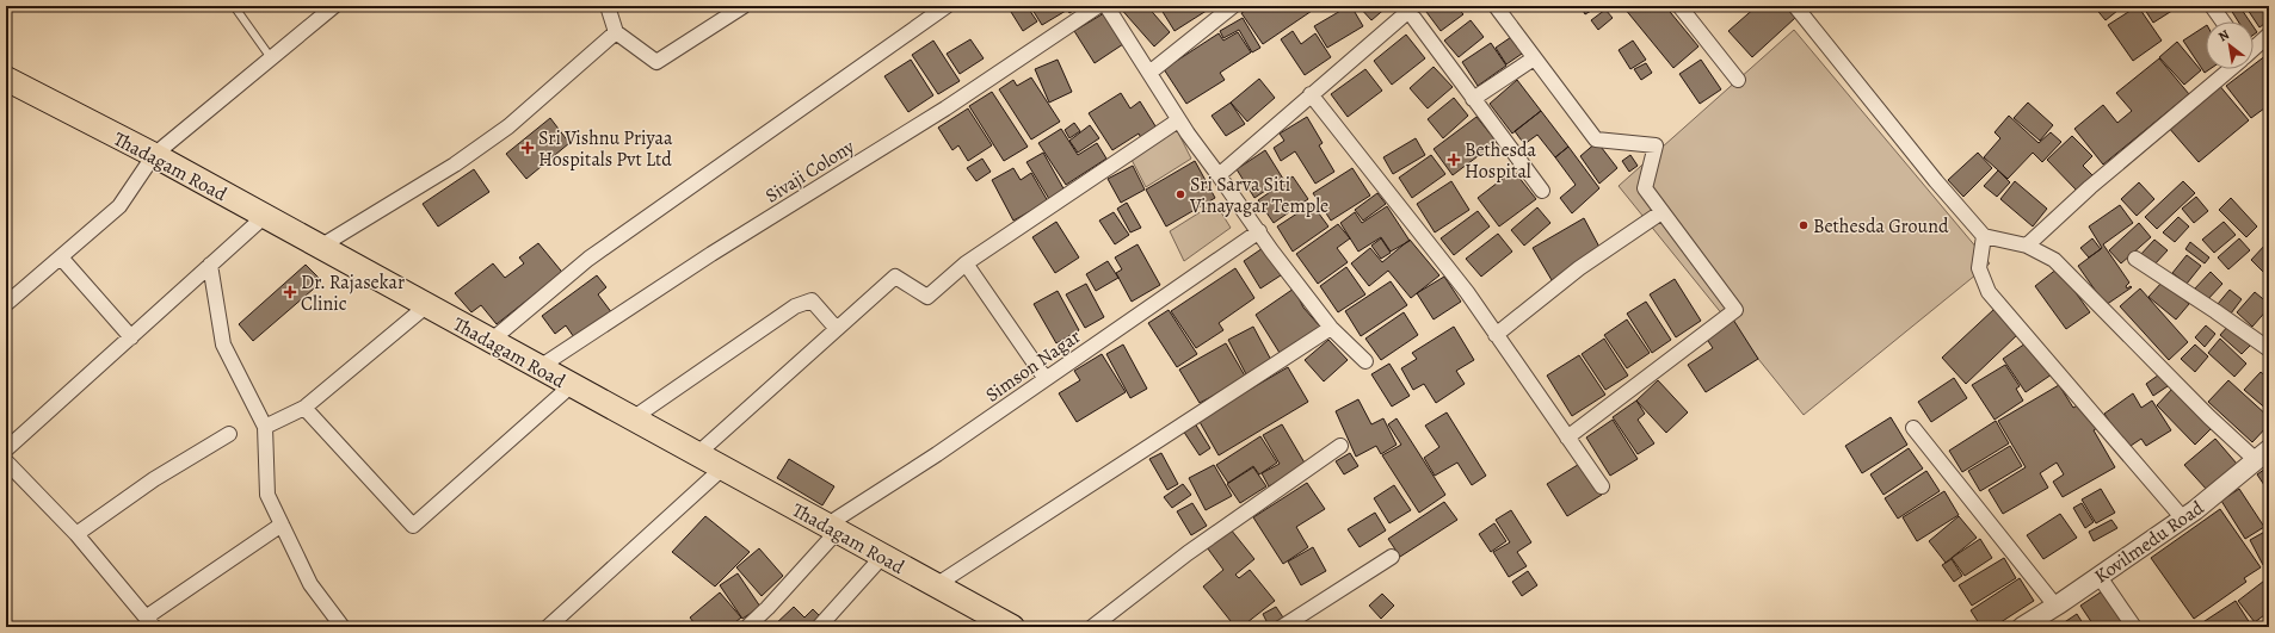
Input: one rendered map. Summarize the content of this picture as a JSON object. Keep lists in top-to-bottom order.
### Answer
{
  "streets": {
    "main road": ["Thadagam Road"],
    "street": ["Sivaji Colony", "Simson Nagar", "Kovilmedu Road"]
  },
  "crossings": [
    ["Thadagam Road", "Sivaji Colony"],
    ["Thadagam Road", "Simson Nagar"]
  ],
  "places": {
    "health": ["Sri Vishnu Priyaa Hospitals Pvt Ltd", "Bethesda Hospital", "Dr. Rajasekar Clinic"],
    "other": ["Sri Sarva Siti Vinayagar Temple", "Bethesda Ground"]
  },
  "north": "top left"
}
